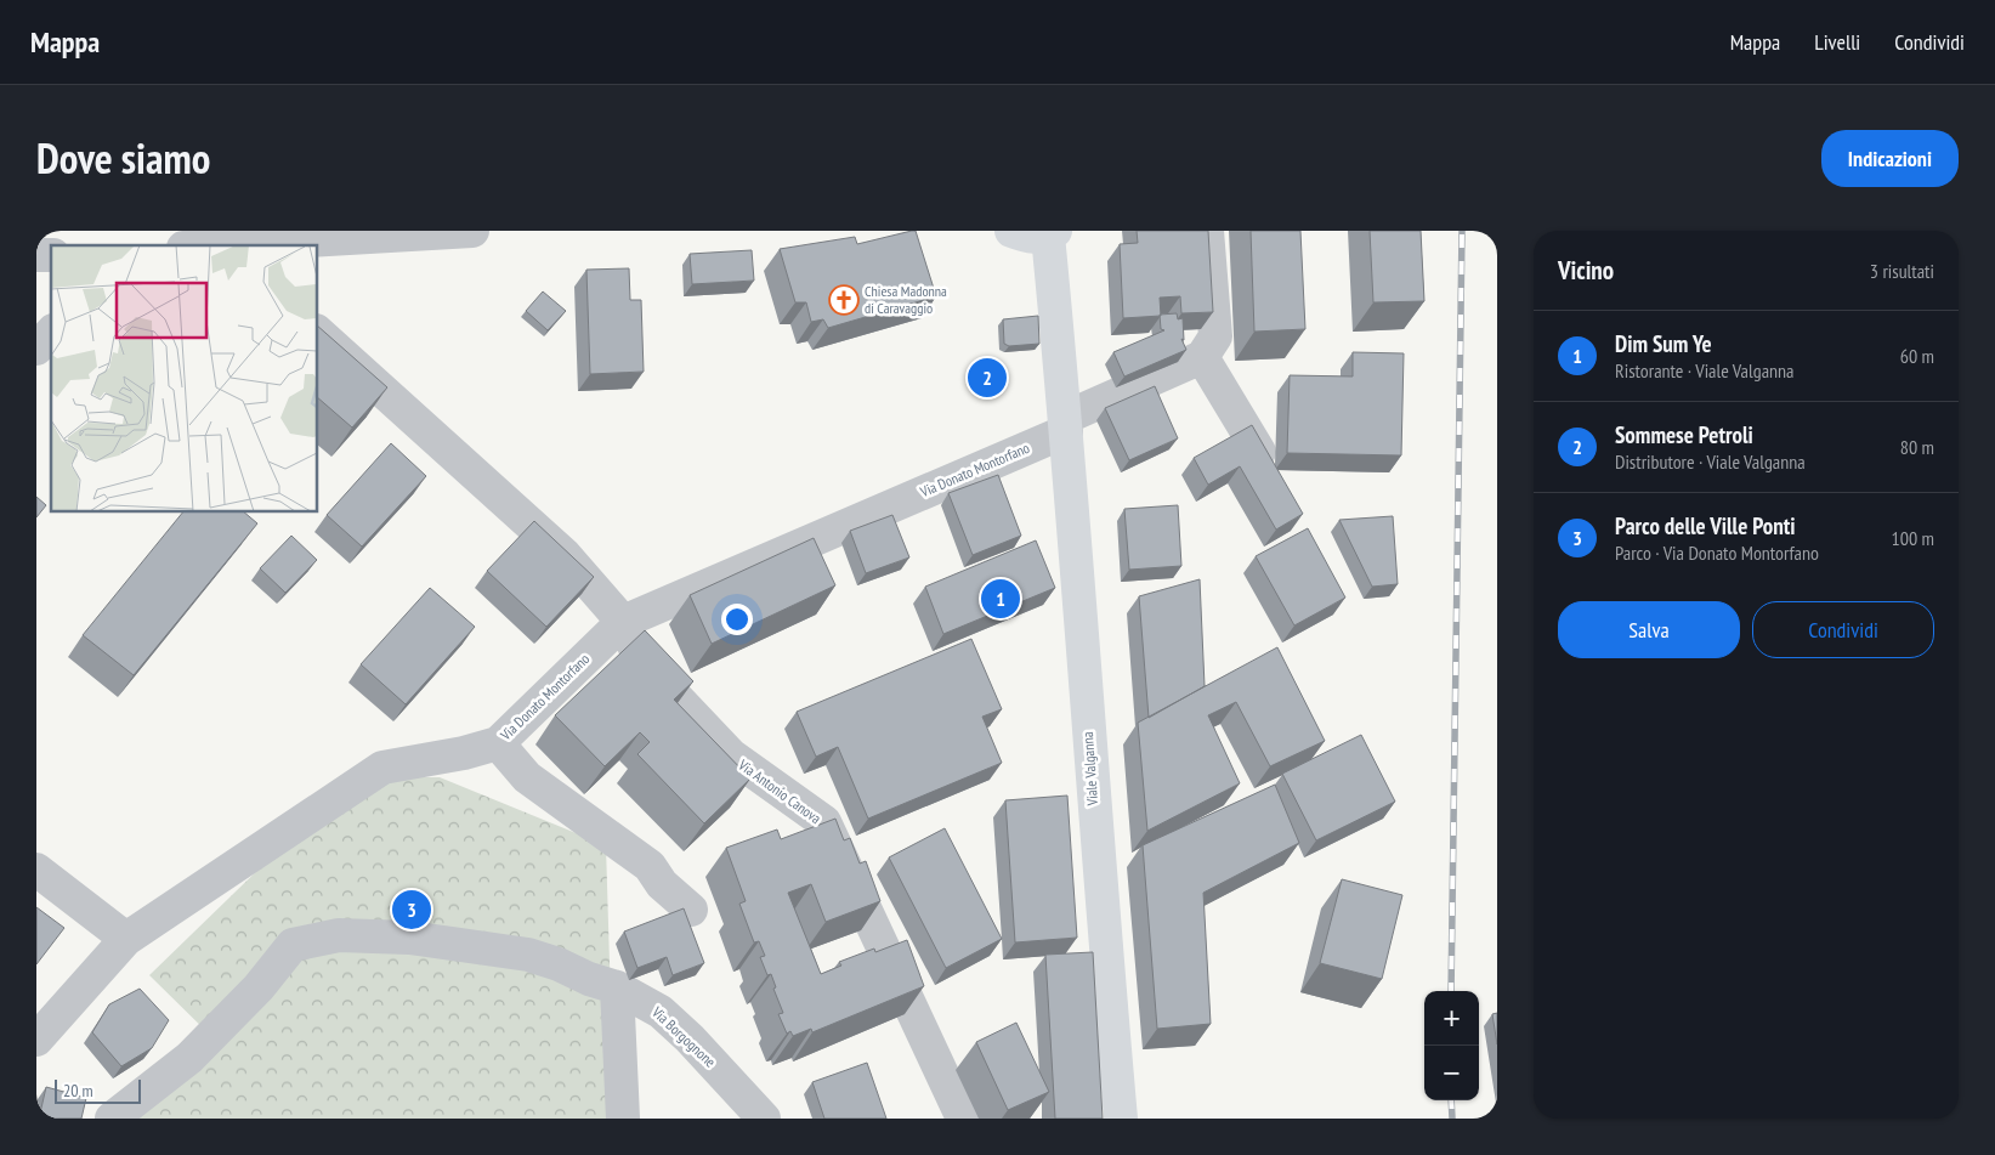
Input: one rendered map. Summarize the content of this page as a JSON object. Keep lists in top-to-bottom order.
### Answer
{
  "streets": {
    "main road": ["Viale Valganna"],
    "street": ["Via Donato Montorfano", "Via Antonio Canova", "Via Borgognone"]
  },
  "crossings": [
    ["Via Donato Montorfano", "Viale Valganna"],
    ["Via Donato Montorfano", "Via Antonio Canova"]
  ],
  "places": {
    "church": ["Chiesa Madonna di Caravaggio"]
  },
  "scale_bar": "20 m",
  "page": {
    "header": "Mappa",
    "nav": ["Mappa", "Livelli", "Condividi"],
    "title": "Dove siamo",
    "buttons": [
      "Indicazioni",
      ["Salva", "Condividi"]
    ],
    "heading": ["Vicino", "3 risultati"],
    "list": [
      {
        "mark": "1",
        "name": "Dim Sum Ye",
        "note": "Ristorante · Viale Valganna",
        "value": "60 m"
      },
      {
        "mark": "2",
        "name": "Sommese Petroli",
        "note": "Distributore · Viale Valganna",
        "value": "80 m"
      },
      {
        "mark": "3",
        "name": "Parco delle Ville Ponti",
        "note": "Parco · Via Donato Montorfano",
        "value": "100 m"
      }
    ],
    "pins": ["2", "1", "3"],
    "map_buttons": ["+", "−"],
    "scale": "20 m"
  }
}
